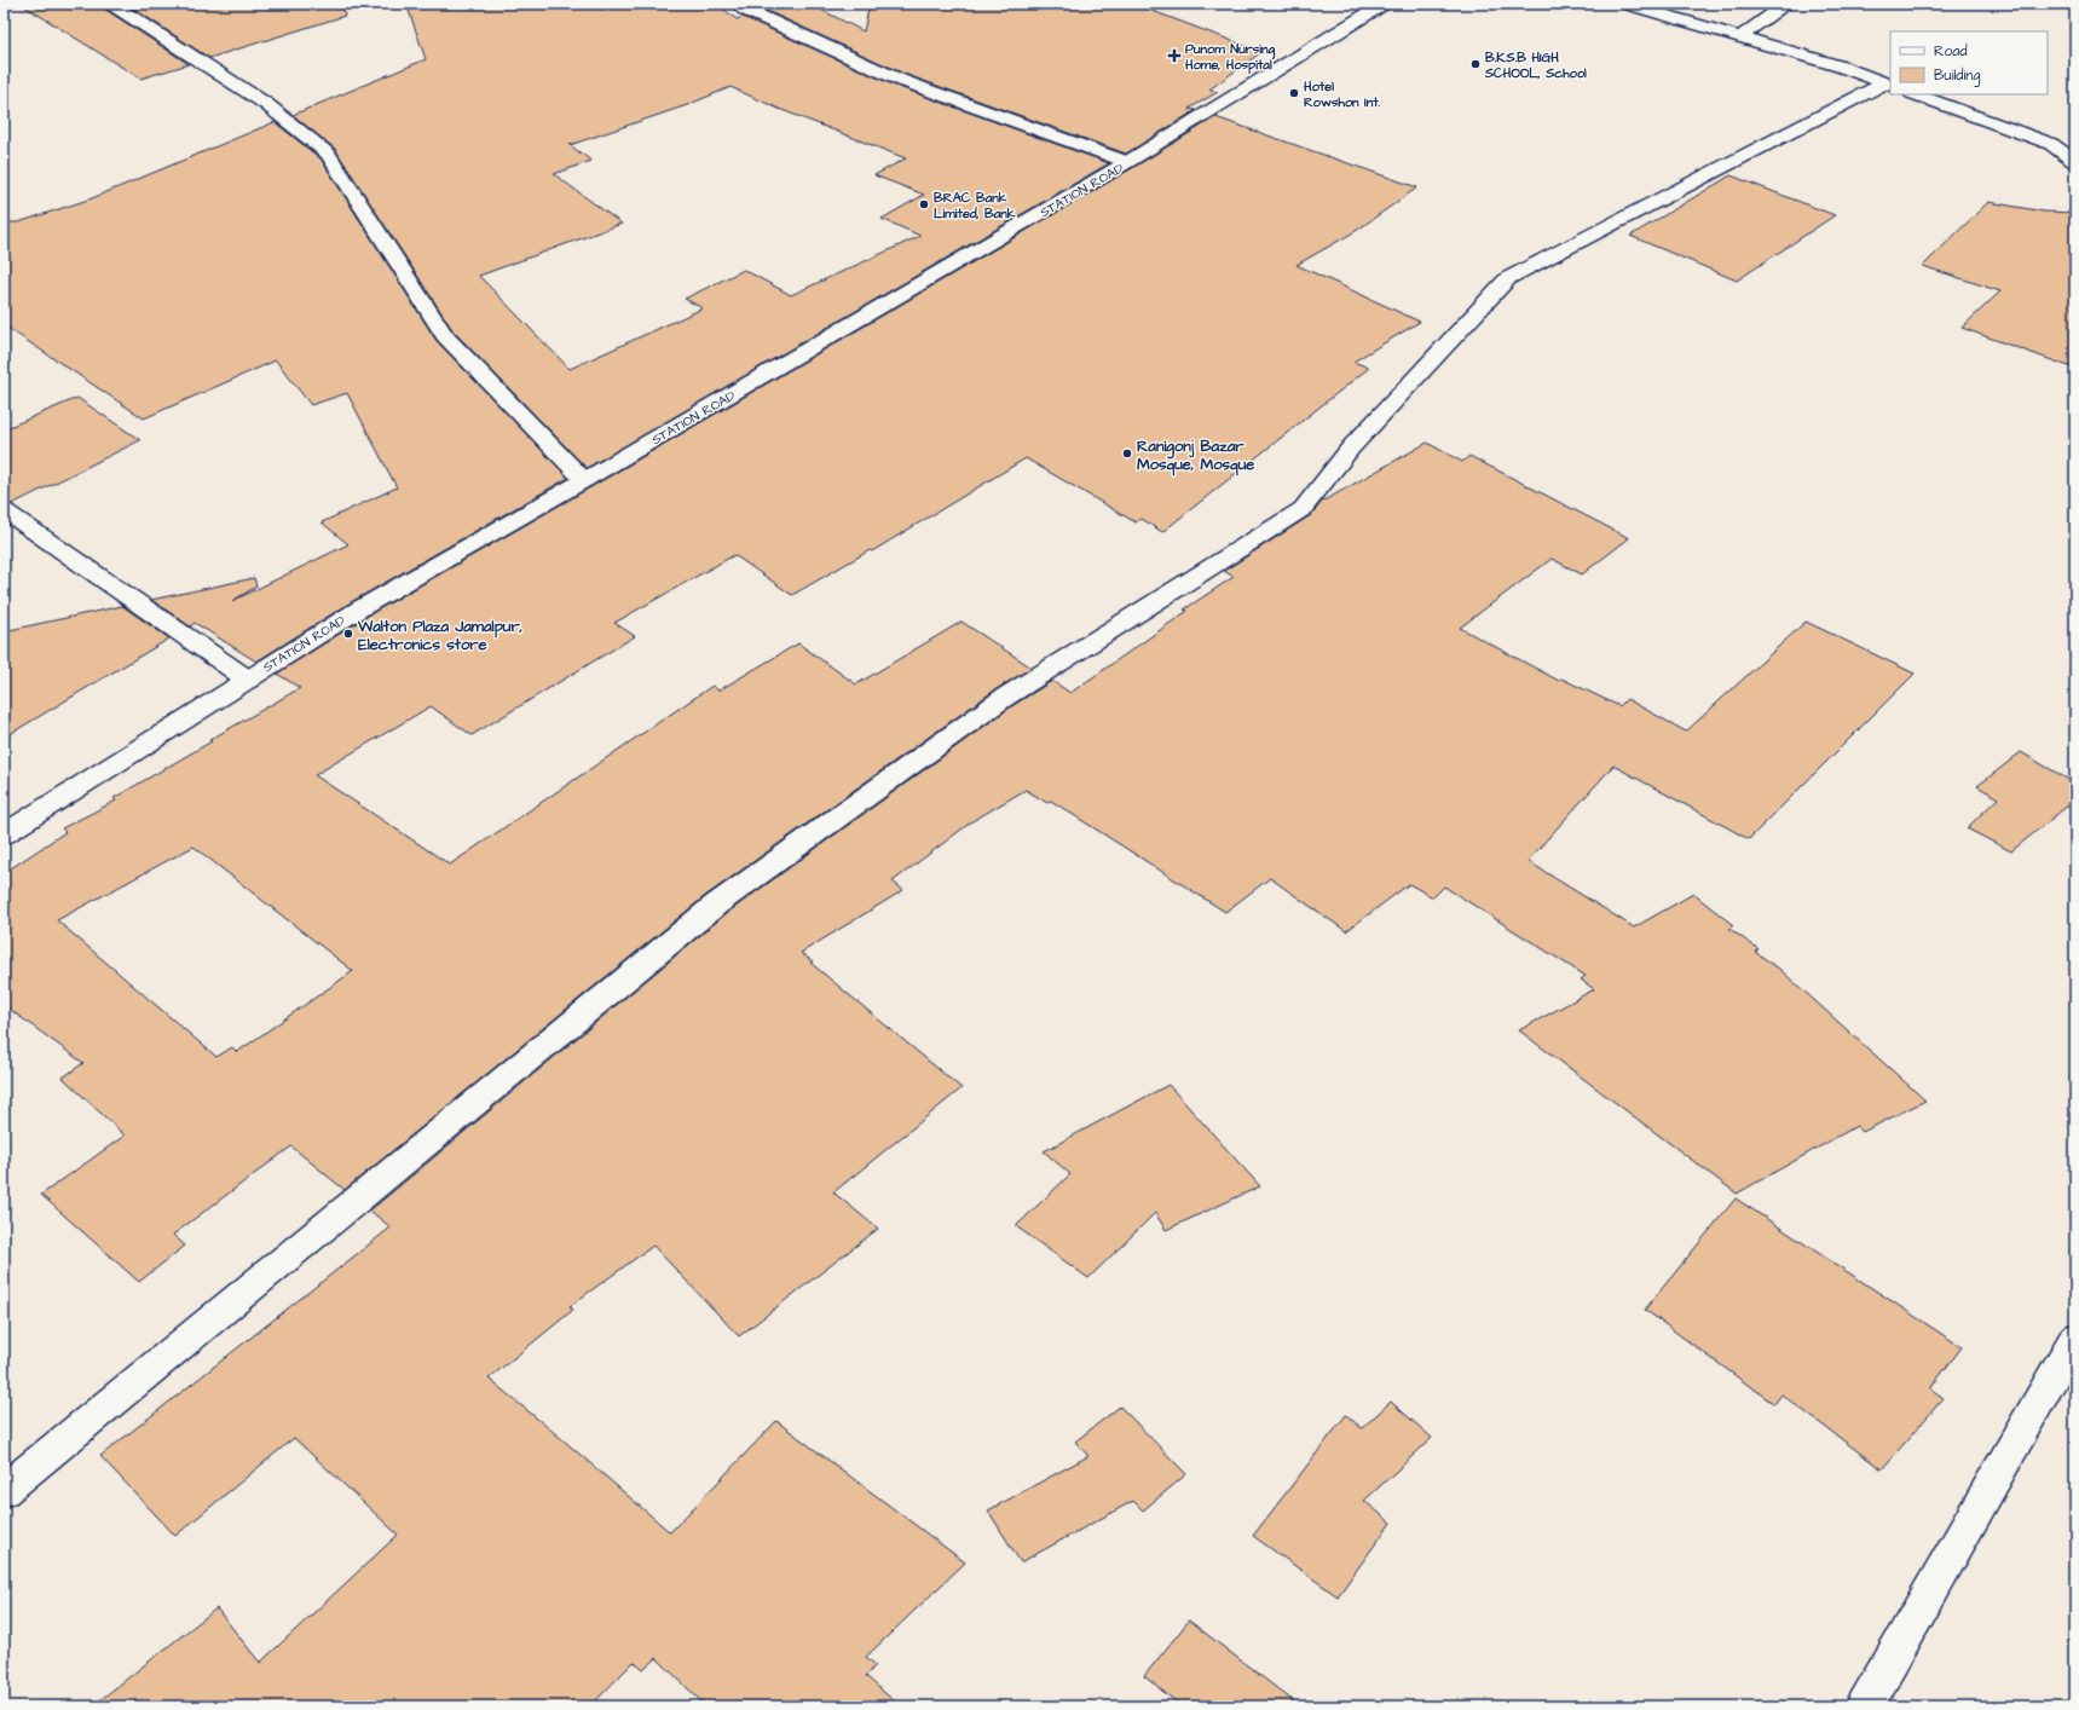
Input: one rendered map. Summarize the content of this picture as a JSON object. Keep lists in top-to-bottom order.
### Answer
{
  "streets": {
    "street": ["STATION ROAD"]
  },
  "places": {
    "health": ["Punom Nursing Home, Hospital"],
    "other": [
      "B.K.S.B HIGH SCHOOL, School",
      "Hotel Rowshon Int.",
      "BRAC Bank Limited, Bank",
      "Ranigonj Bazar Mosque, Mosque",
      "Walton Plaza Jamalpur, Electronics store"
    ]
  },
  "legend": ["Road", "Building"]
}
